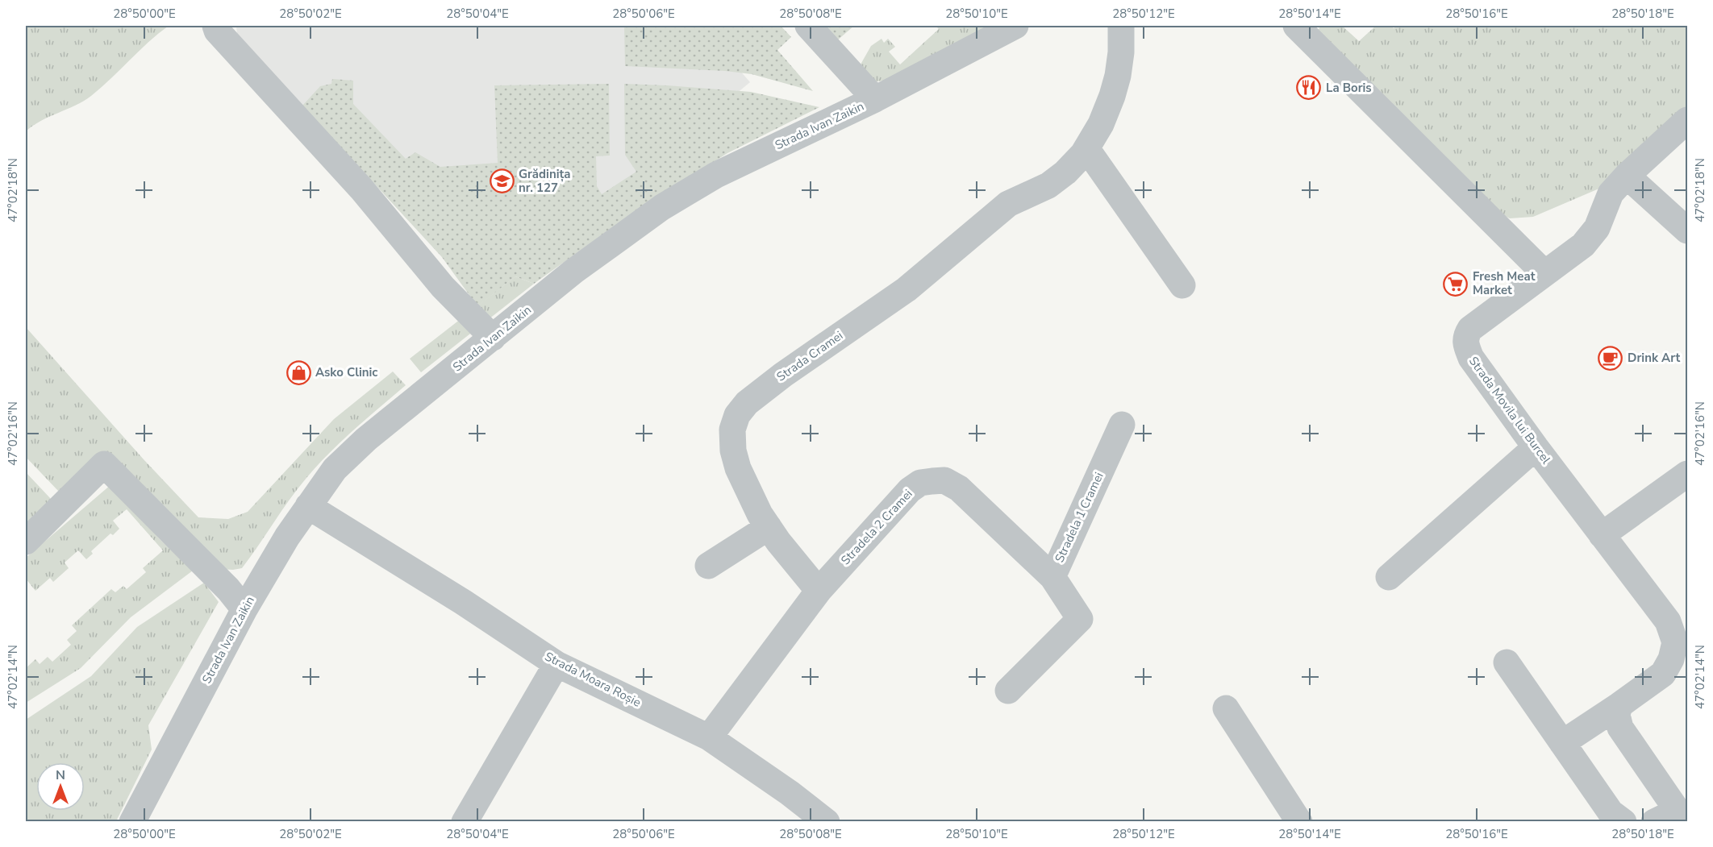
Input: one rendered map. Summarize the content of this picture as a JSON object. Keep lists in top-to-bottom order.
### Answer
{
  "streets": {
    "street": [
      "Strada Ivan Zaikin",
      "Strada Cramei",
      "Strada Movila lui Burcel",
      "Stradela 1 Cramei",
      "Stradela 2 Cramei",
      "Strada Moara Roșie"
    ]
  },
  "crossings": [
    ["Strada Ivan Zaikin", "Strada Moara Roșie"],
    ["Strada Cramei", "Stradela 2 Cramei"],
    ["Stradela 1 Cramei", "Stradela 2 Cramei"]
  ],
  "places": {
    "restaurant": ["La Boris"],
    "school or university": ["Grădinița nr. 127"],
    "supermarket": ["Fresh Meat Market"],
    "cafe": ["Drink Art"],
    "shop": ["Asko Clinic"]
  },
  "north": "top",
  "coordinates": [
    "28°50'00\"E",
    "28°50'02\"E",
    "28°50'04\"E",
    "28°50'06\"E",
    "28°50'08\"E",
    "28°50'10\"E",
    "28°50'12\"E",
    "28°50'14\"E",
    "28°50'16\"E",
    "28°50'18\"E",
    "47°02'18\"N",
    "47°02'16\"N",
    "47°02'14\"N"
  ]
}
